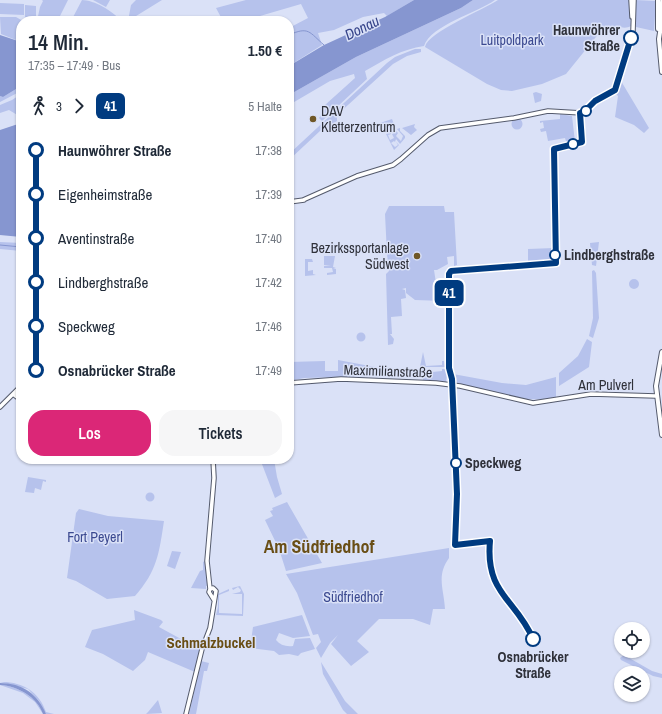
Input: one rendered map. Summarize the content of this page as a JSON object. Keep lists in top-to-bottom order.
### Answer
{
  "streets": {
    "street": ["Maximilianstraße", "Am Pulverl"]
  },
  "crossings": [
    ["Maximilianstraße", "Am Pulverl"]
  ],
  "districts": ["Am Südfriedhof", "Schmalzbuckel"],
  "water": ["Donau"],
  "parks": ["Luitpoldpark", "Fort Peyerl", "Südfriedhof"],
  "places": [
    "Haunwöhrer Straße",
    "DAV Kletterzentrum",
    "Lindberghstraße",
    "Bezirkssportanlage Südwest",
    "Speckweg",
    "Osnabrücker Straße"
  ],
  "lines": ["bus line 41"],
  "page": {
    "on_map": "41",
    "heading": ["14 Min.", "17:35 – 17:49 · Bus", "1.50 €"],
    "legs": ["3", "41", "5 Halte"],
    "list": [
      {
        "name": "Haunwöhrer Straße",
        "value": "17:38"
      },
      {
        "name": "Eigenheimstraße",
        "value": "17:39"
      },
      {
        "name": "Aventinstraße",
        "value": "17:40"
      },
      {
        "name": "Lindberghstraße",
        "value": "17:42"
      },
      {
        "name": "Speckweg",
        "value": "17:46"
      },
      {
        "name": "Osnabrücker Straße",
        "value": "17:49"
      }
    ],
    "buttons": ["Los", "Tickets"]
  }
}
